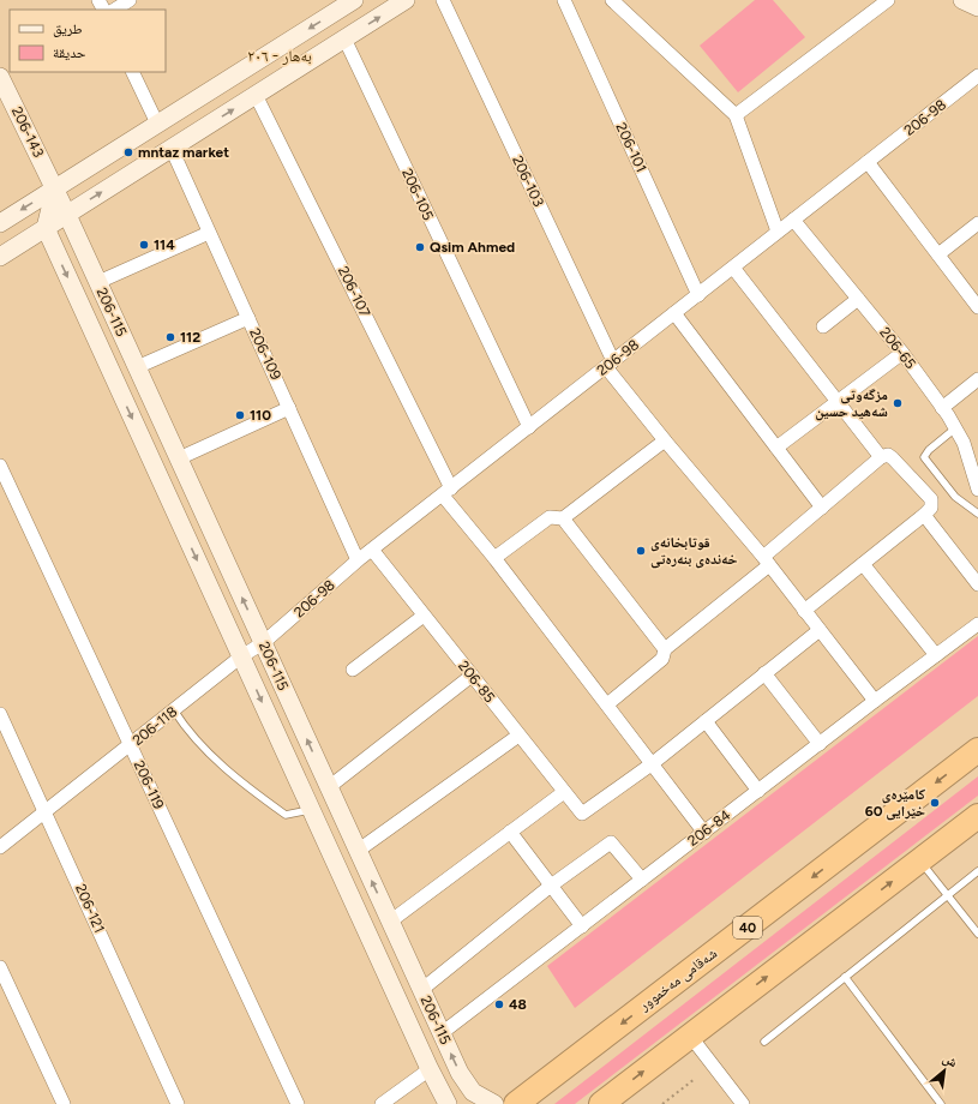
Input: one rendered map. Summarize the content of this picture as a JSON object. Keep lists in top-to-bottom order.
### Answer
{
  "streets": {
    "highway": ["40", "شەقامی مەخموور"],
    "street": [
      "206-98",
      "206-143",
      "206-101",
      "206-103",
      "206-105",
      "206-107",
      "206-115",
      "206-65",
      "206-109",
      "206-85",
      "206-118",
      "206-119",
      "206-84",
      "206-121"
    ]
  },
  "crossings": [
    ["206-98", "206-101"],
    ["206-98", "206-103"],
    ["206-98", "206-105"],
    ["206-98", "206-107"],
    ["206-98", "206-115"],
    ["206-98", "206-65"],
    ["206-98", "206-109"],
    ["206-98", "206-85"],
    ["206-98", "206-118"],
    ["206-143", "206-115"],
    ["206-103", "206-84"],
    ["206-107", "206-85"],
    ["206-107", "206-84"],
    ["206-115", "206-118"],
    ["206-115", "206-84"],
    ["206-115", "شەقامی مەخموور"],
    ["206-118", "206-119"],
    ["206-118", "206-121"]
  ],
  "districts": ["بەهار - ٢٠٦"],
  "places": [
    "mntaz market",
    "114",
    "Qsim Ahmed",
    "112",
    "مزگەوتی شەهید حسين",
    "110",
    "قوتابخانەی خەندەی بنەرەتی",
    "کامێرەی خێرایی 60",
    "48"
  ],
  "legend": ["طريق", "حديقة"],
  "north": "top right"
}
